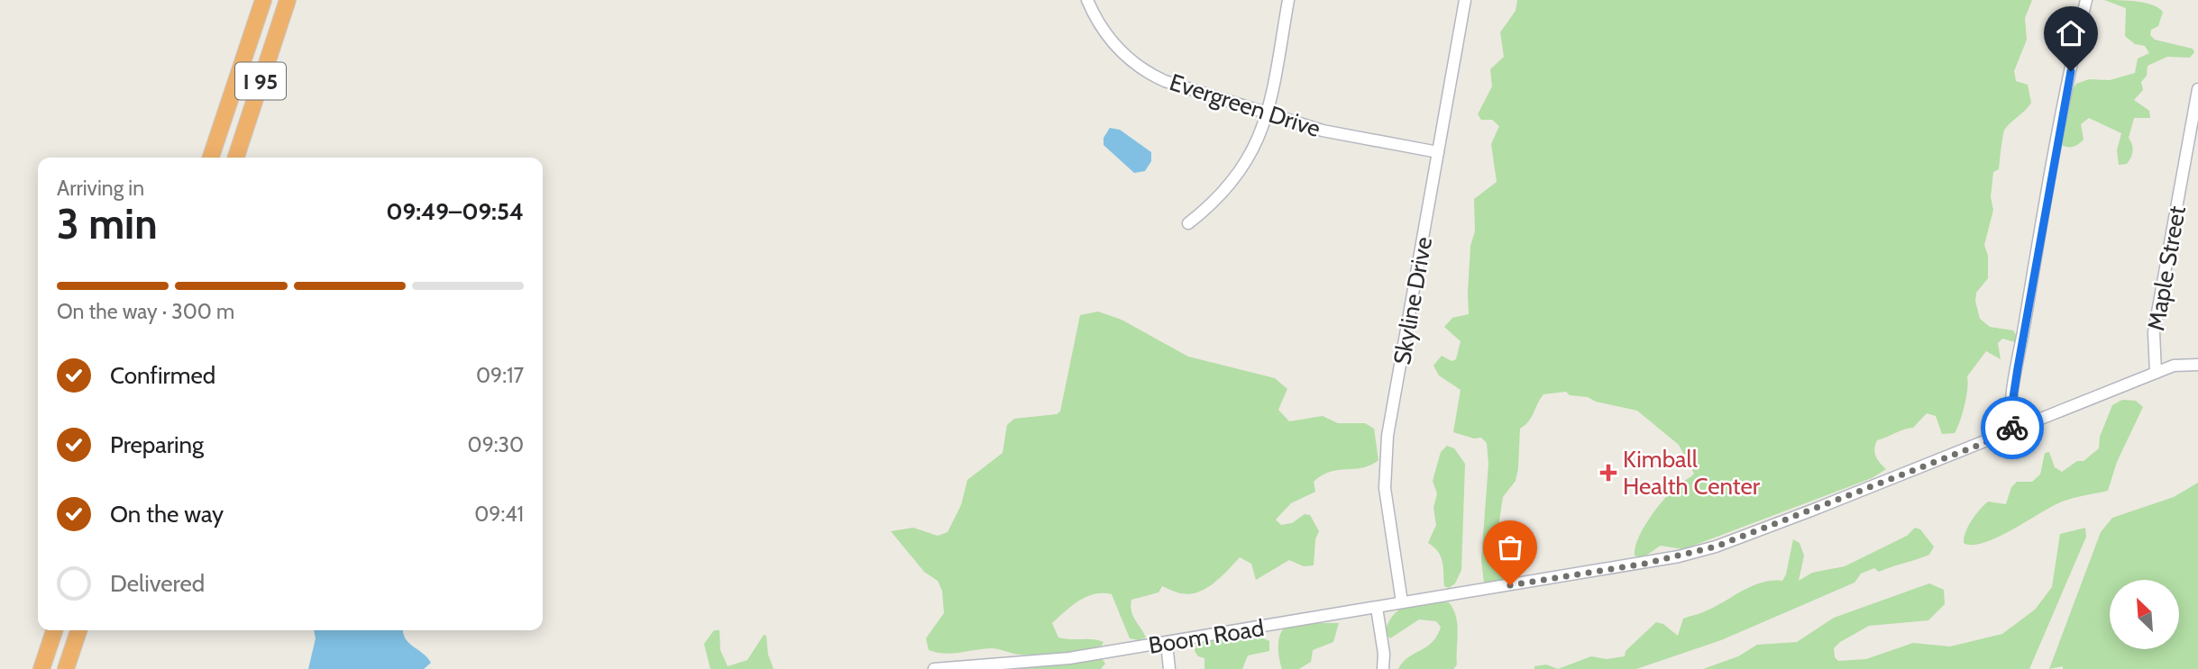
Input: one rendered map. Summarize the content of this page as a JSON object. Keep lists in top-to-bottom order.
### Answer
{
  "streets": {
    "highway": ["I 95"],
    "street": [
      "Evergreen Drive",
      "Maple Street",
      "Skyline Drive",
      "Boom Road"
    ]
  },
  "crossings": [
    ["Evergreen Drive", "Skyline Drive"],
    ["Maple Street", "Boom Road"],
    ["Skyline Drive", "Boom Road"]
  ],
  "places": {
    "health": ["Kimball Health Center"]
  },
  "north": "top left",
  "page": {
    "heading": ["3 min", "Arriving in", "09:49–09:54"],
    "bar": "On the way · 300 m",
    "list": [
      ["Confirmed", "09:17"],
      ["Preparing", "09:30"],
      ["On the way", "09:41"],
      "Delivered"
    ]
  }
}
